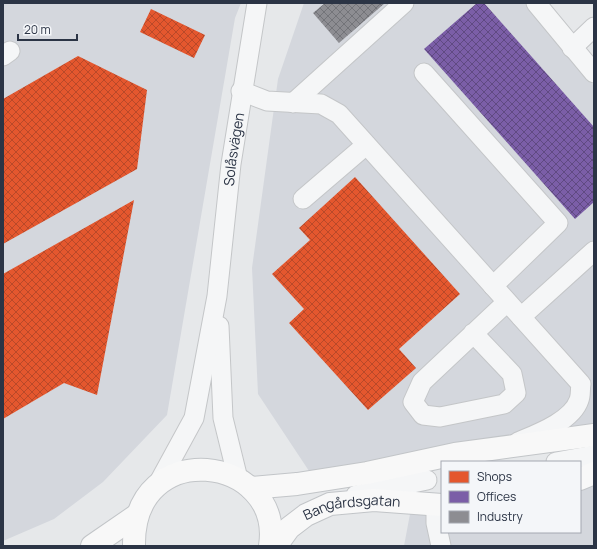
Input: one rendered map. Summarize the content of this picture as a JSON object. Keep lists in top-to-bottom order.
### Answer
{
  "streets": {
    "main road": ["Bangårdsgatan"],
    "street": ["Solåsvägen"]
  },
  "crossings": [
    ["Solåsvägen", "Bangårdsgatan"]
  ],
  "legend": ["Shops", "Offices", "Industry"],
  "scale_bar": "20 m"
}
